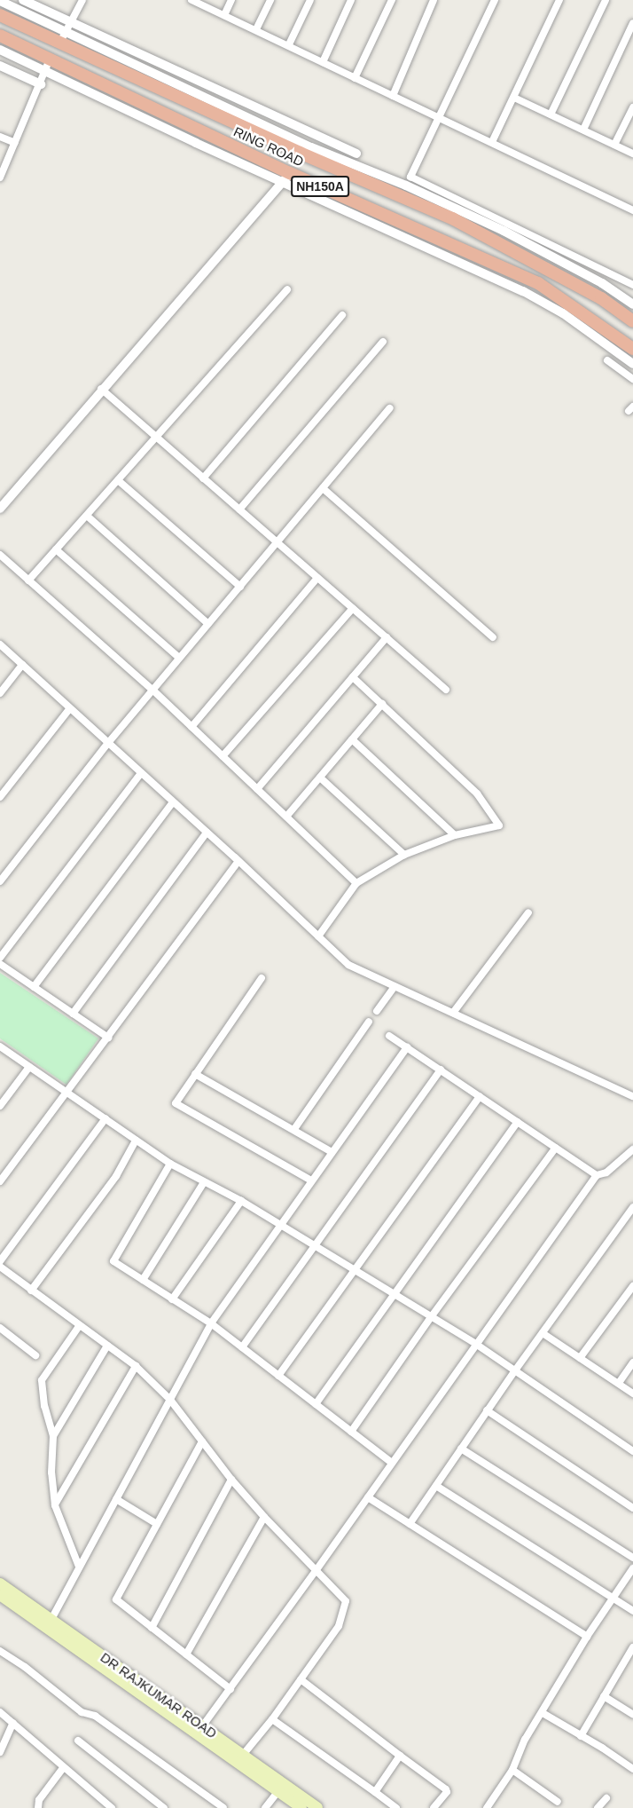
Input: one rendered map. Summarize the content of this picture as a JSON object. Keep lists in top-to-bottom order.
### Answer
{
  "streets": {
    "highway": ["RING ROAD", "NH150A"],
    "main road": ["DR RAJKUMAR ROAD"]
  }
}
